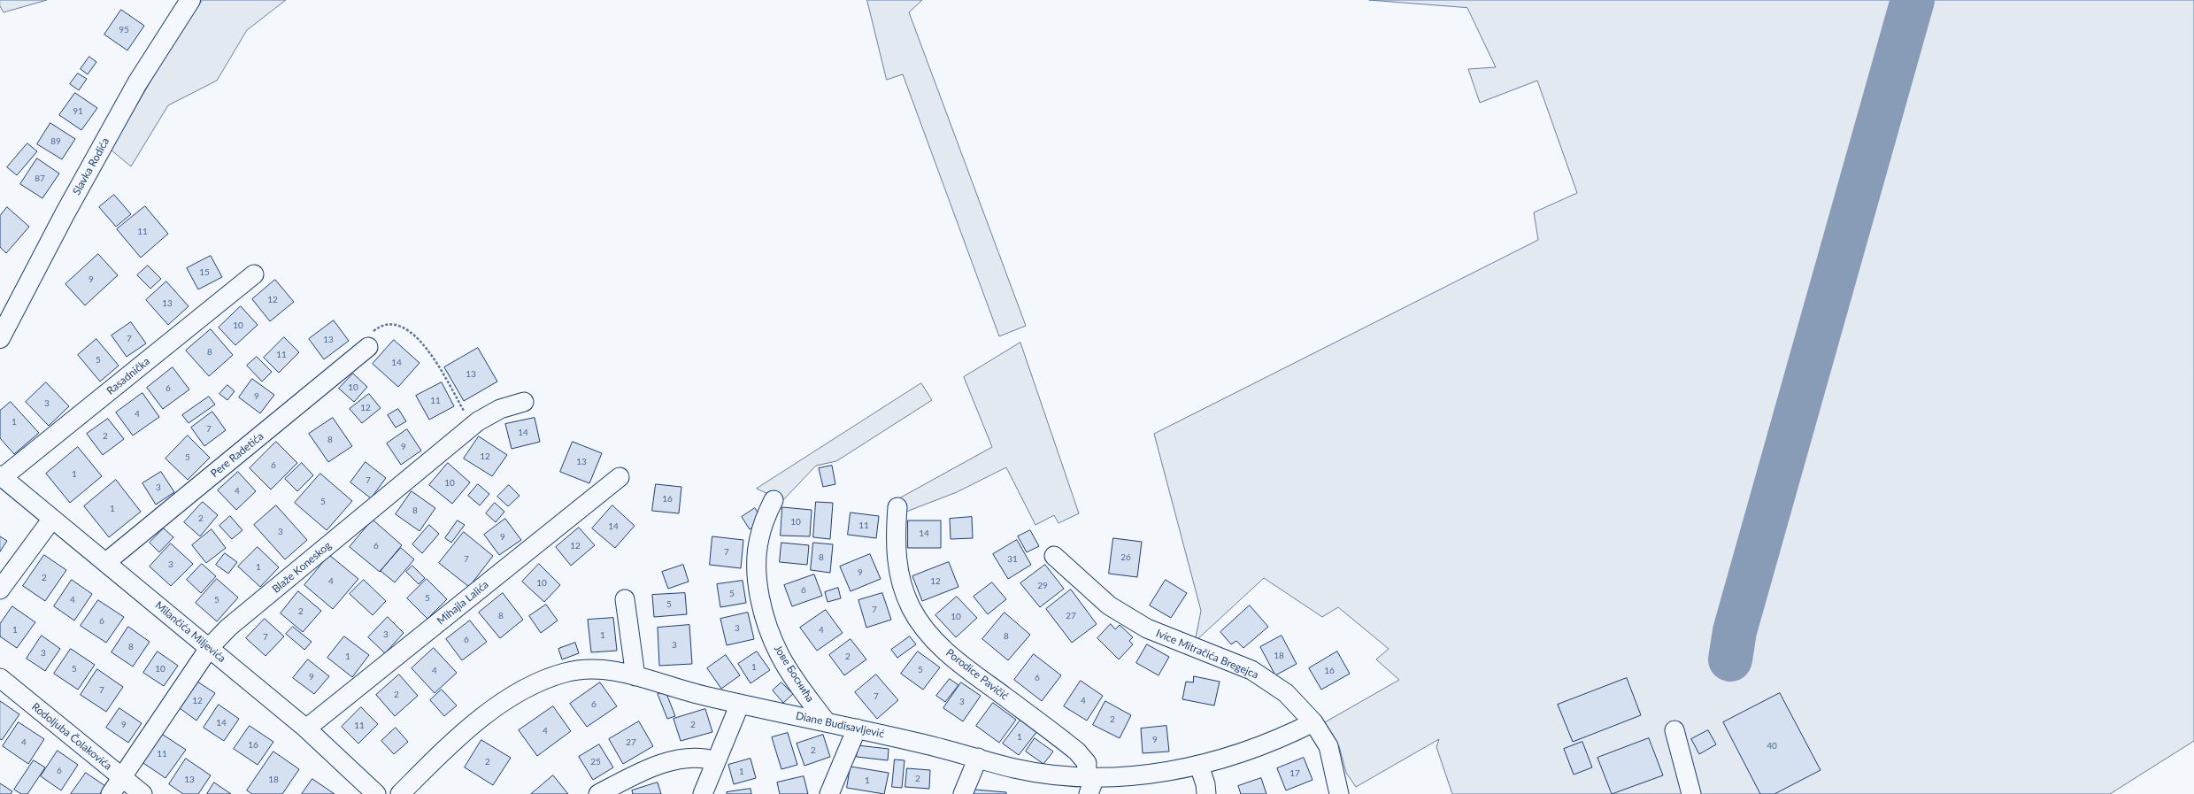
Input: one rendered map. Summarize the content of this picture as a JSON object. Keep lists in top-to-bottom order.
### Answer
{
  "streets": {
    "main road": ["Slavka Rodića"],
    "street": [
      "Rasadnička",
      "Pere Radetića",
      "Blaže Koneskog",
      "Mihajla Lalića",
      "Milančića Miljevića",
      "Ivice Mitračića Bregejca",
      "Јове Боснића",
      "Porodice Pavičić",
      "Diane Budisavljević",
      "Rodoljuba Čolakovića"
    ]
  },
  "crossings": [
    ["Rasadnička", "Milančića Miljevića"],
    ["Pere Radetića", "Milančića Miljevića"],
    ["Blaže Koneskog", "Milančića Miljevića"],
    ["Blaže Koneskog", "Rodoljuba Čolakovića"],
    ["Mihajla Lalića", "Milančića Miljevića"],
    ["Ivice Mitračića Bregejca", "Diane Budisavljević"],
    ["Јове Боснића", "Diane Budisavljević"],
    ["Porodice Pavičić", "Diane Budisavljević"]
  ],
  "house_numbers": [
    "95",
    "91",
    "89",
    "87",
    "11",
    "15",
    "9",
    "12",
    "13",
    "10",
    "7",
    "13",
    "8",
    "11",
    "5",
    "14",
    "13",
    "10",
    "6",
    "9",
    "11",
    "3",
    "12",
    "4",
    "1",
    "7",
    "14",
    "2",
    "8",
    "9",
    "12",
    "5",
    "13",
    "6",
    "1",
    "7",
    "10",
    "3",
    "4",
    "16",
    "5",
    "1",
    "8",
    "2",
    "10",
    "11",
    "14",
    "3",
    "14",
    "9",
    "6",
    "12",
    "7",
    "8",
    "26",
    "7",
    "31",
    "3",
    "1",
    "9",
    "2",
    "4",
    "12",
    "10",
    "29",
    "6",
    "5",
    "5",
    "4",
    "5",
    "5",
    "7",
    "2",
    "8",
    "27",
    "10",
    "6",
    "3",
    "1",
    "4",
    "3",
    "1",
    "8",
    "7",
    "6",
    "3",
    "8",
    "3",
    "18",
    "1",
    "2",
    "1",
    "5",
    "10",
    "5",
    "4",
    "16",
    "9",
    "6",
    "7",
    "2",
    "7",
    "12",
    "4",
    "3",
    "6",
    "2",
    "14",
    "9",
    "2",
    "11",
    "4",
    "1",
    "9",
    "4",
    "27",
    "16",
    "40",
    "2",
    "11",
    "2",
    "25",
    "6",
    "1",
    "17",
    "2",
    "13",
    "18",
    "1"
  ]
}
